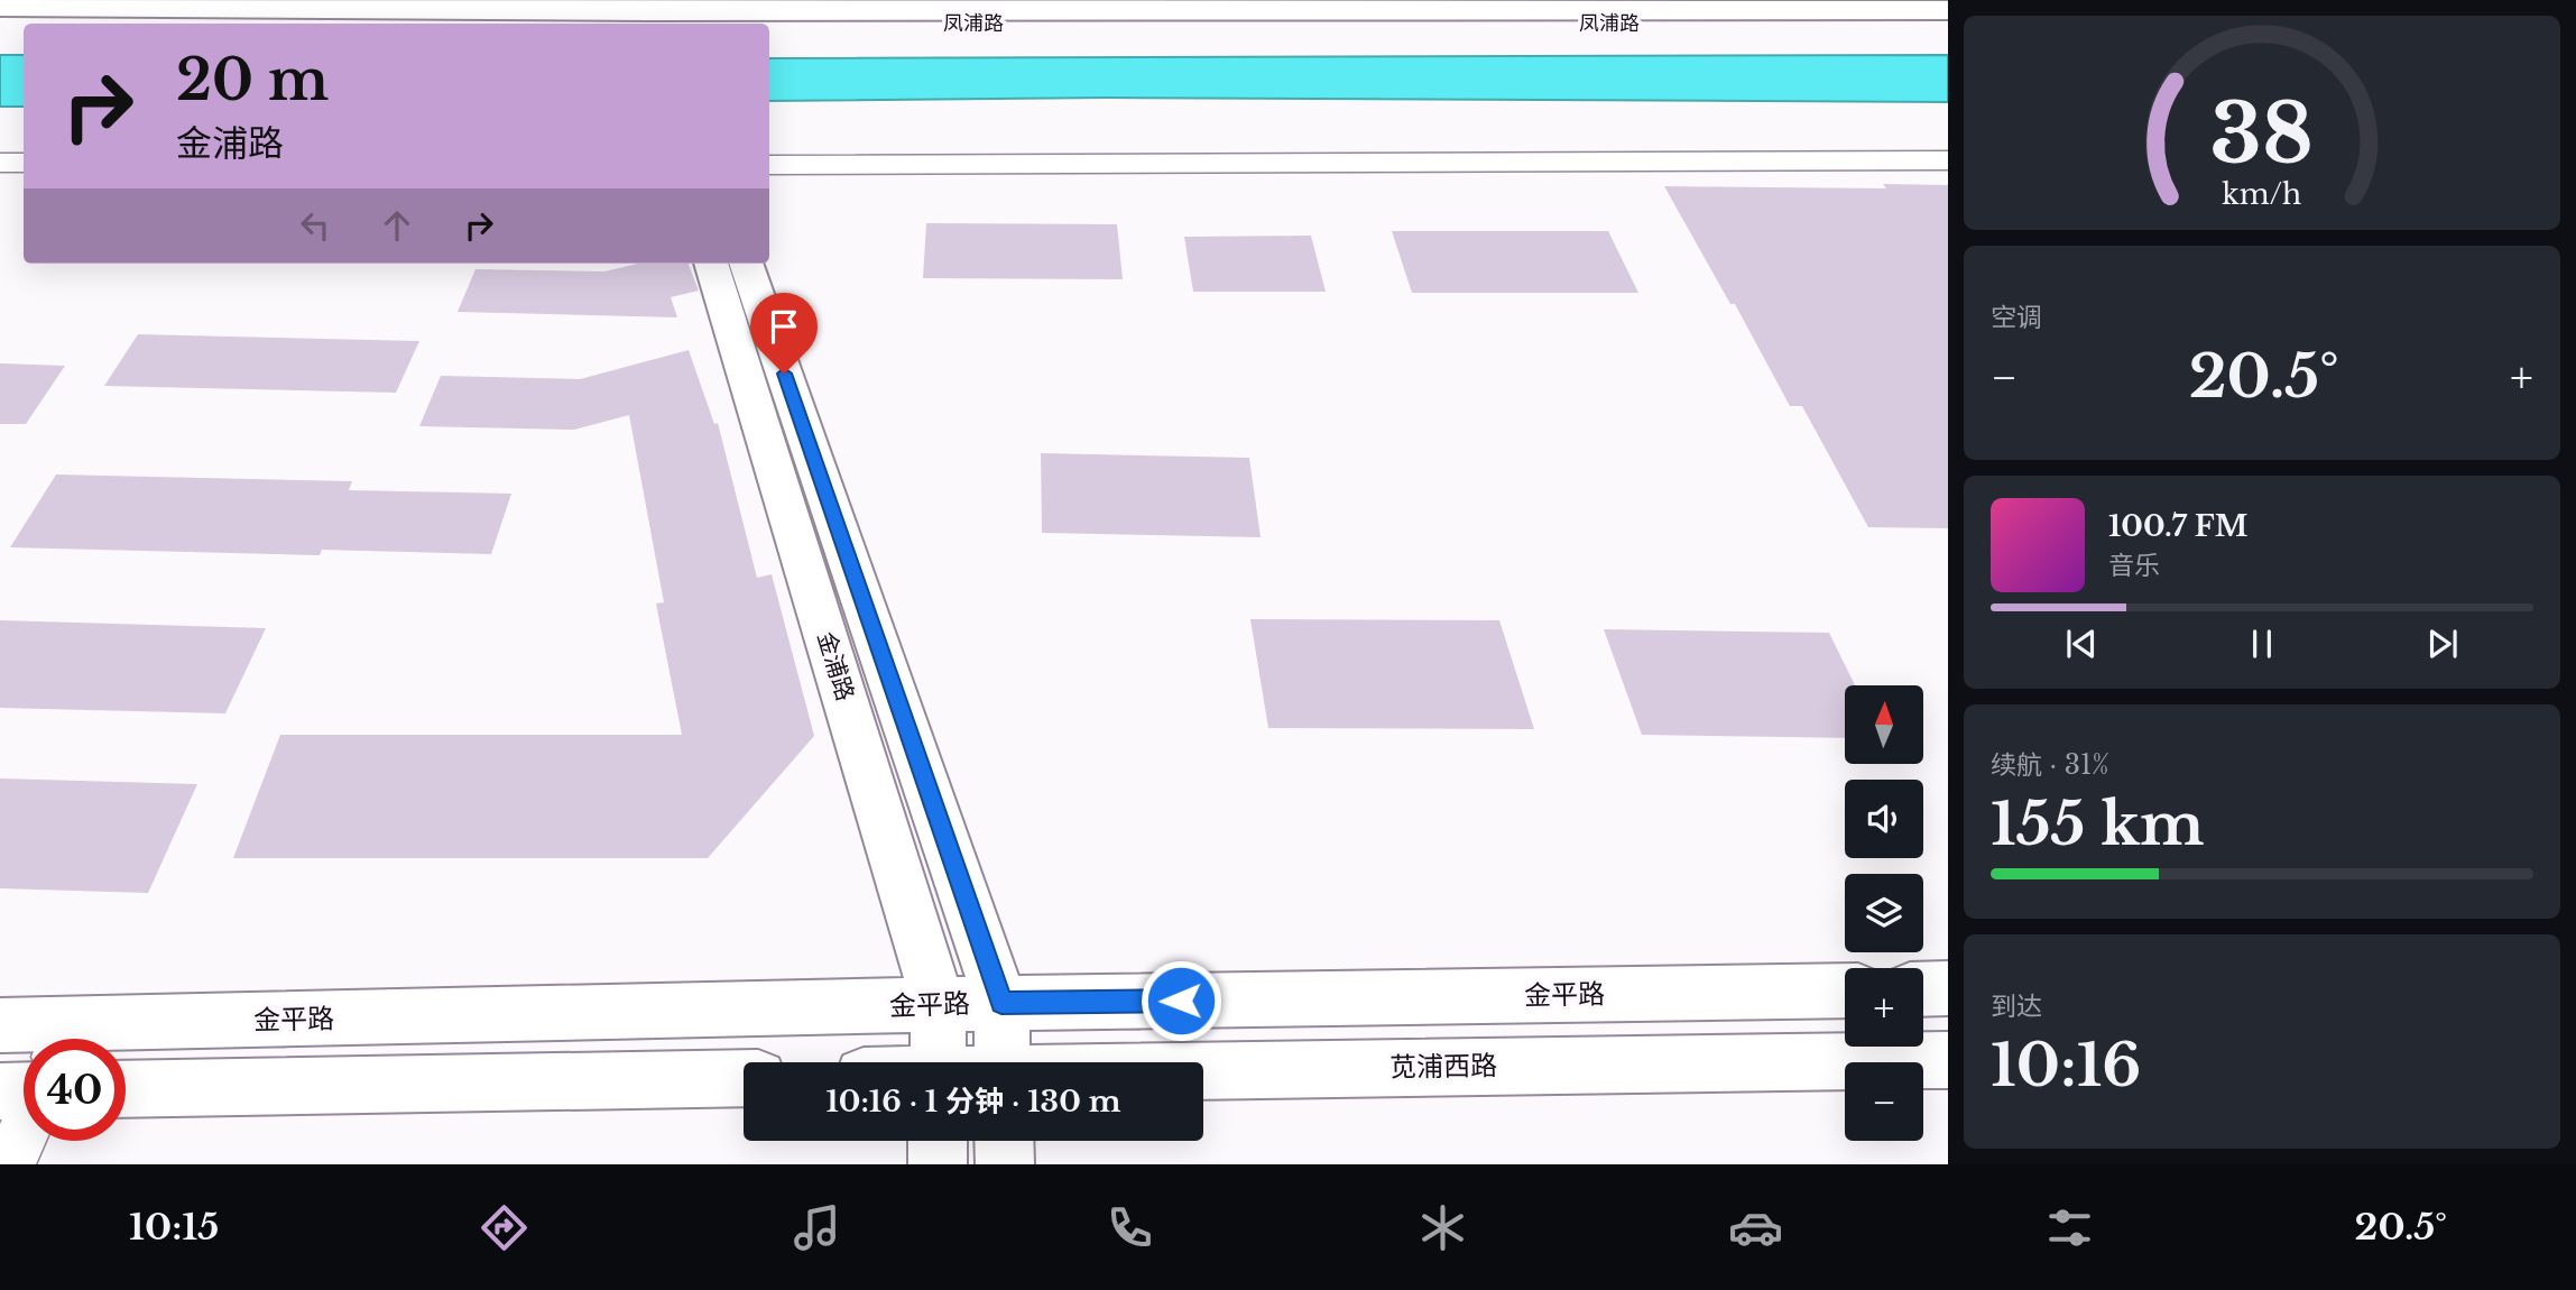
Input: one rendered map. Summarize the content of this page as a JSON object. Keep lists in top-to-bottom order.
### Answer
{
  "streets": {
    "street": [
      "凤浦路",
      "金浦路",
      "金平路",
      "苋浦西路"
    ]
  },
  "crossings": [
    ["金浦路", "金平路"]
  ],
  "north": "top",
  "page": {
    "turn": ["20 m", "金浦路"],
    "tile": [
      "空调",
      ["续航 · 31%", "155 km"],
      ["到达", "10:16"]
    ],
    "heat": ["−", "20.5°", "+"],
    "song": ["100.7 FM", "音乐"],
    "map_buttons": ["+", "−"],
    "limit": "40",
    "trip": "10:16 · 1 分钟 · 130 m",
    "tabs": ["10:15", "20.5°"],
    "gauge": ["38", "km/h"]
  }
}
